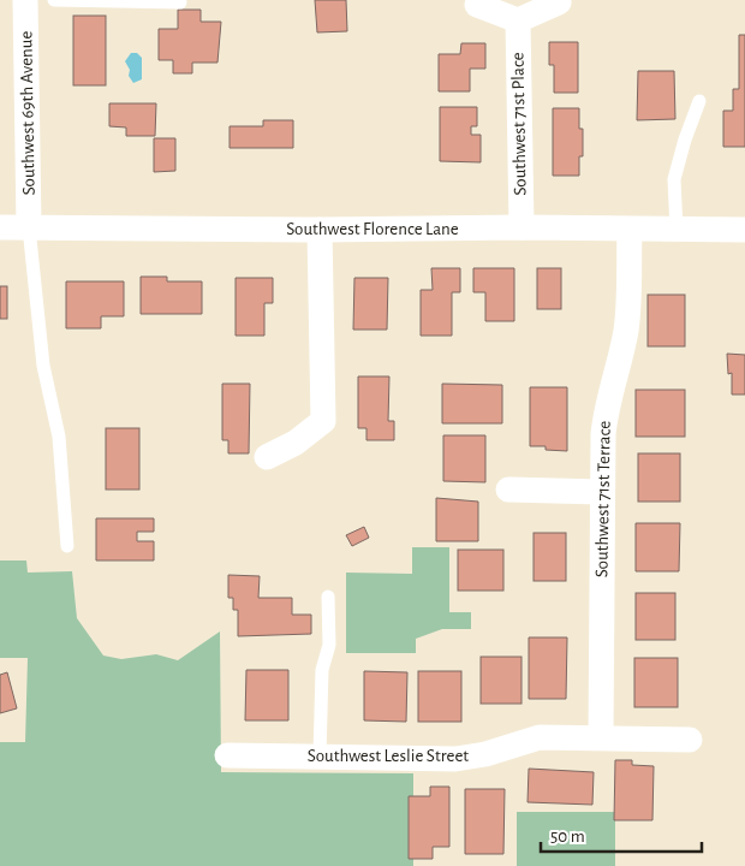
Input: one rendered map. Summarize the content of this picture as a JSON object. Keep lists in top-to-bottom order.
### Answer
{
  "streets": {
    "street": [
      "Southwest 69th Avenue",
      "Southwest 71st Place",
      "Southwest Florence Lane",
      "Southwest 71st Terrace",
      "Southwest Leslie Street"
    ]
  },
  "crossings": [
    ["Southwest 69th Avenue", "Southwest Florence Lane"],
    ["Southwest 71st Place", "Southwest Florence Lane"],
    ["Southwest Florence Lane", "Southwest 71st Terrace"],
    ["Southwest 71st Terrace", "Southwest Leslie Street"]
  ],
  "scale_bar": "50 m"
}
